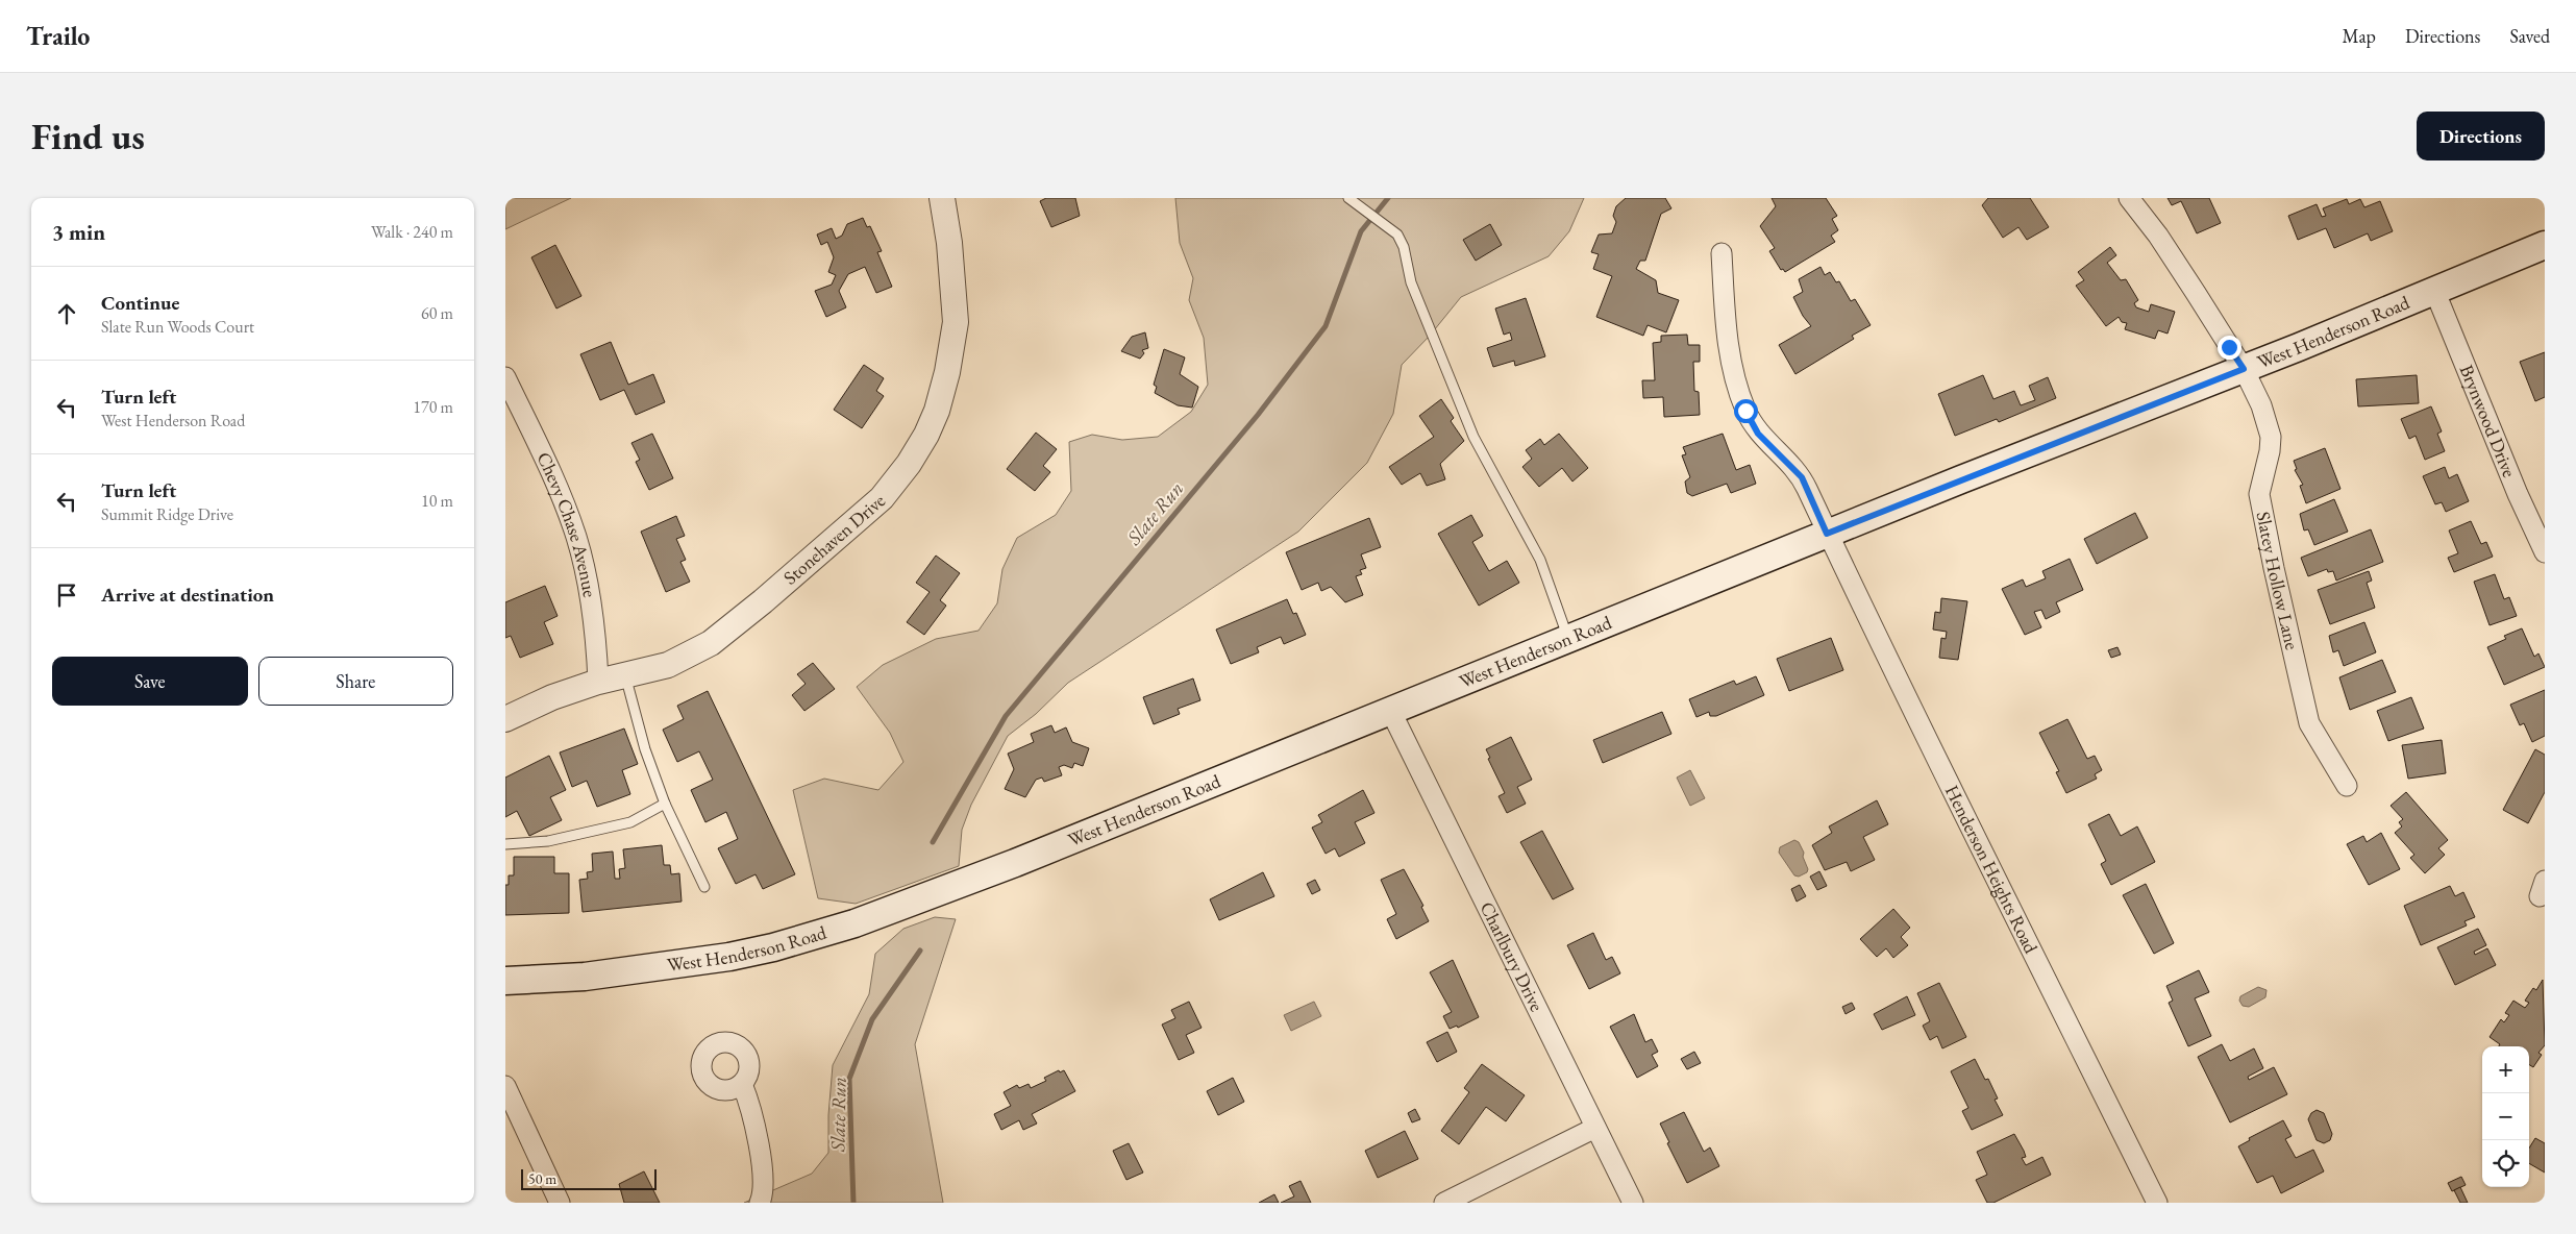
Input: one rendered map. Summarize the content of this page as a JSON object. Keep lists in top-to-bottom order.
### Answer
{
  "streets": {
    "main road": ["West Henderson Road"],
    "street": [
      "Brynwood Drive",
      "Chevy Chase Avenue",
      "Stonehaven Drive",
      "Slatey Hollow Lane",
      "Henderson Heights Road",
      "Charlbury Drive"
    ]
  },
  "crossings": [
    ["West Henderson Road", "Brynwood Drive"],
    ["West Henderson Road", "Slatey Hollow Lane"],
    ["West Henderson Road", "Henderson Heights Road"],
    ["West Henderson Road", "Charlbury Drive"],
    ["Chevy Chase Avenue", "Stonehaven Drive"]
  ],
  "water": ["Slate Run"],
  "scale_bar": "50 m",
  "page": {
    "header": "Trailo",
    "nav": ["Map", "Directions", "Saved"],
    "buttons": [
      "Directions",
      ["Save", "Share"]
    ],
    "title": "Find us",
    "heading": ["3 min", "Walk · 240 m"],
    "list": [
      ["Continue", "Slate Run Woods Court", "60 m"],
      ["Turn left", "West Henderson Road", "170 m"],
      ["Turn left", "Summit Ridge Drive", "10 m"],
      "Arrive at destination"
    ],
    "map_buttons": ["+", "−"],
    "scale": "50 m"
  }
}
